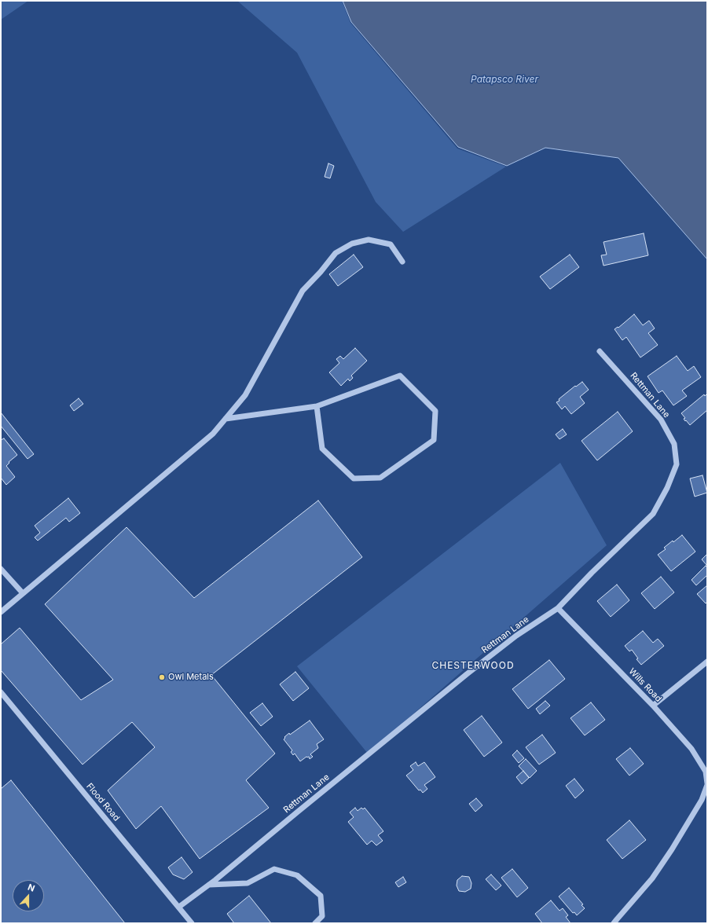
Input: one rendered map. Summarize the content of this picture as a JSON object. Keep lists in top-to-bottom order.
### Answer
{
  "streets": {
    "street": ["Rettman Lane", "Wills Road", "Flood Road"]
  },
  "crossings": [
    ["Rettman Lane", "Wills Road"],
    ["Rettman Lane", "Flood Road"]
  ],
  "districts": ["CHESTERWOOD"],
  "water": ["Patapsco River"],
  "places": ["Owl Metals"],
  "north": "top"
}
